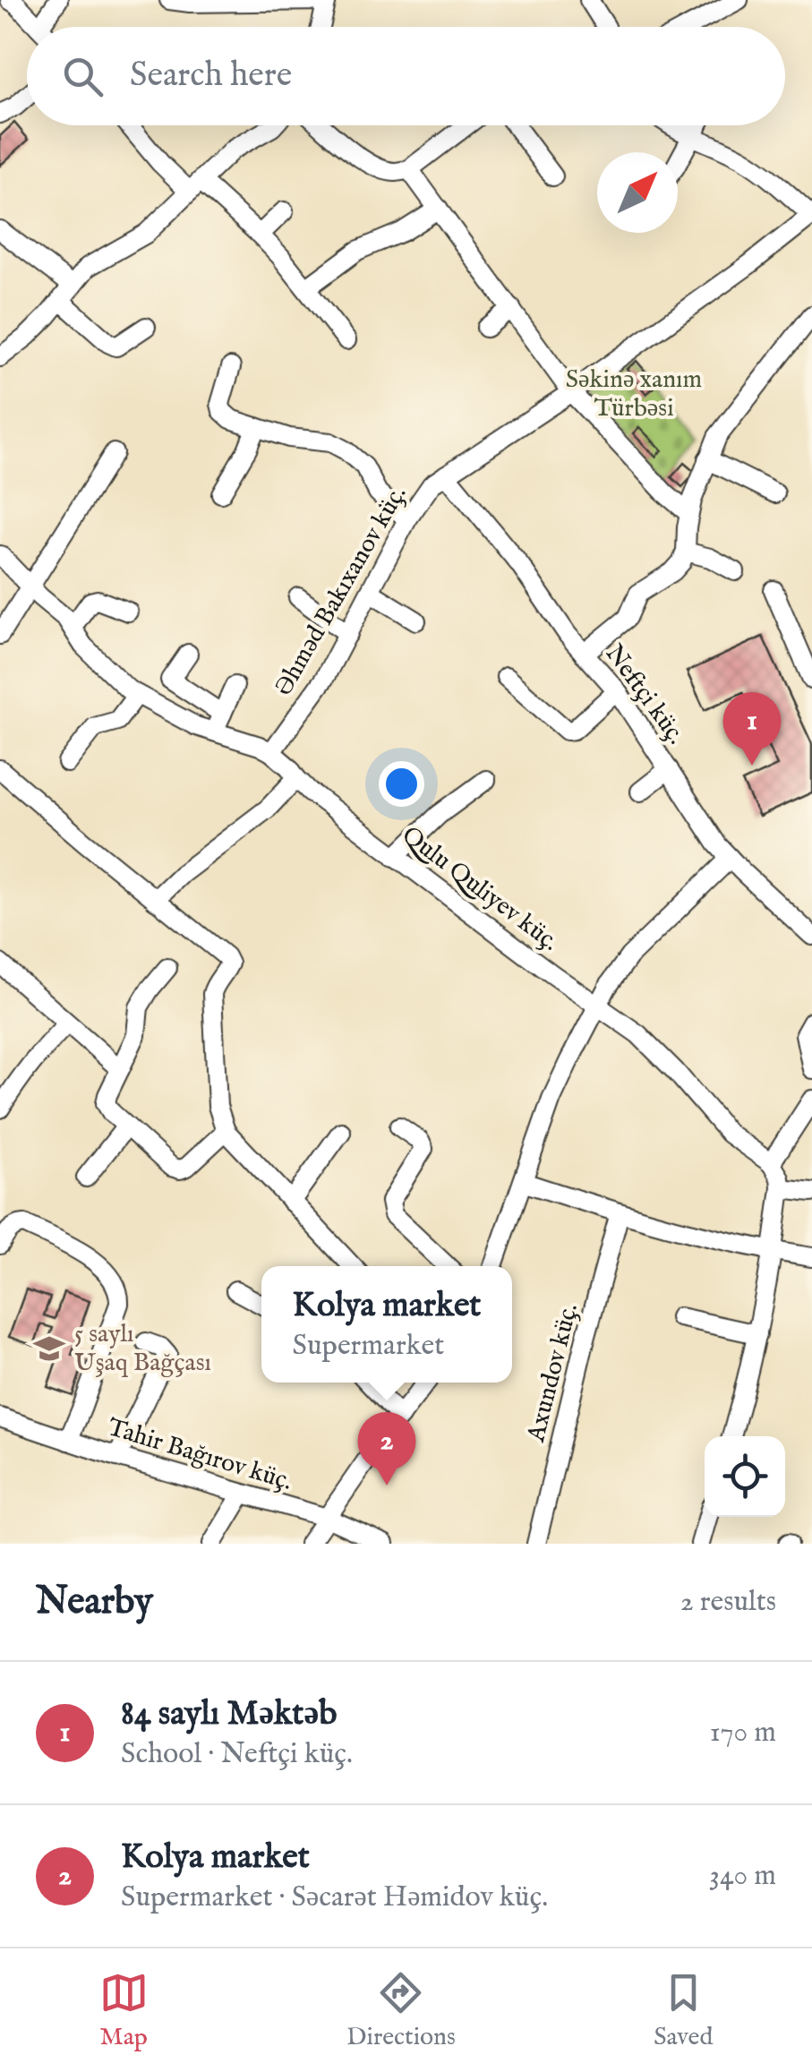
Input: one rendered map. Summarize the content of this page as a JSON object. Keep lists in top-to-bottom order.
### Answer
{
  "streets": {
    "street": [
      "Əhməd Bakıxanov küç.",
      "Neftçi küç.",
      "Qulu Quliyev küç.",
      "Axundov küç.",
      "Tahir Bağırov küç."
    ]
  },
  "crossings": [
    ["Əhməd Bakıxanov küç.", "Neftçi küç."],
    ["Əhməd Bakıxanov küç.", "Qulu Quliyev küç."]
  ],
  "parks": ["Səkinə xanım Türbəsi"],
  "places": {
    "school or university": ["5 saylı Uşaq Bağçası"]
  },
  "north": "top right",
  "page": {
    "search": "Search here",
    "pins": ["1", "2"],
    "popup": ["Kolya market", "Supermarket"],
    "heading": ["Nearby", "2 results"],
    "list": [
      {
        "mark": "1",
        "name": "84 saylı Məktəb",
        "note": "School · Neftçi küç.",
        "value": "170 m"
      },
      {
        "mark": "2",
        "name": "Kolya market",
        "note": "Supermarket · Səcarət Həmidov küç.",
        "value": "340 m"
      }
    ],
    "nav": ["Map", "Directions", "Saved"]
  }
}
